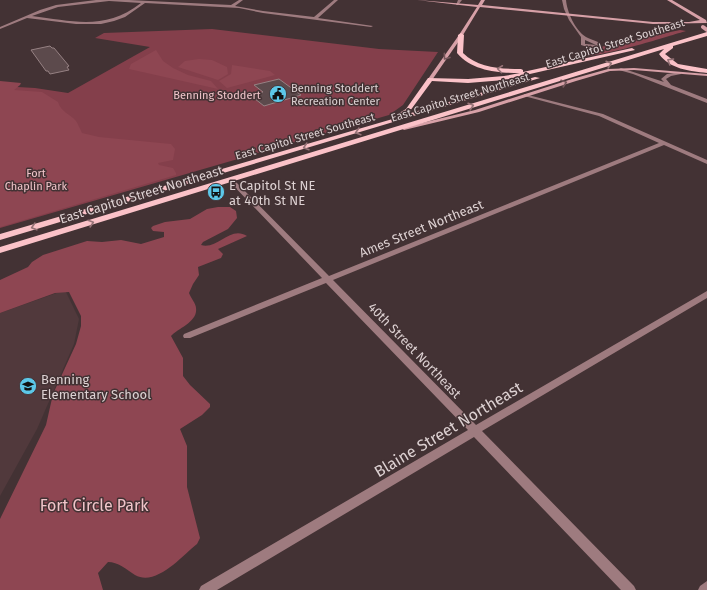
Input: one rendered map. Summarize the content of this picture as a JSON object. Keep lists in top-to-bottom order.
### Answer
{
  "streets": {
    "main road": ["East Capitol Street Southeast", "East Capitol Street Northeast"],
    "street": ["Ames Street Northeast", "40th Street Northeast", "Blaine Street Northeast"]
  },
  "crossings": [
    ["East Capitol Street Southeast", "East Capitol Street Northeast"],
    ["East Capitol Street Northeast", "40th Street Northeast"],
    ["Ames Street Northeast", "40th Street Northeast"],
    ["40th Street Northeast", "Blaine Street Northeast"]
  ],
  "one_way": ["East Capitol Street Southeast"],
  "parks": ["Benning Stoddert", "Fort Chaplin Park", "Fort Circle Park"],
  "places": {
    "public building": ["Benning Stoddert Recreation Center"],
    "bus stop": ["E Capitol St NE at 40th St NE"],
    "school or university": ["Benning Elementary School"]
  }
}
